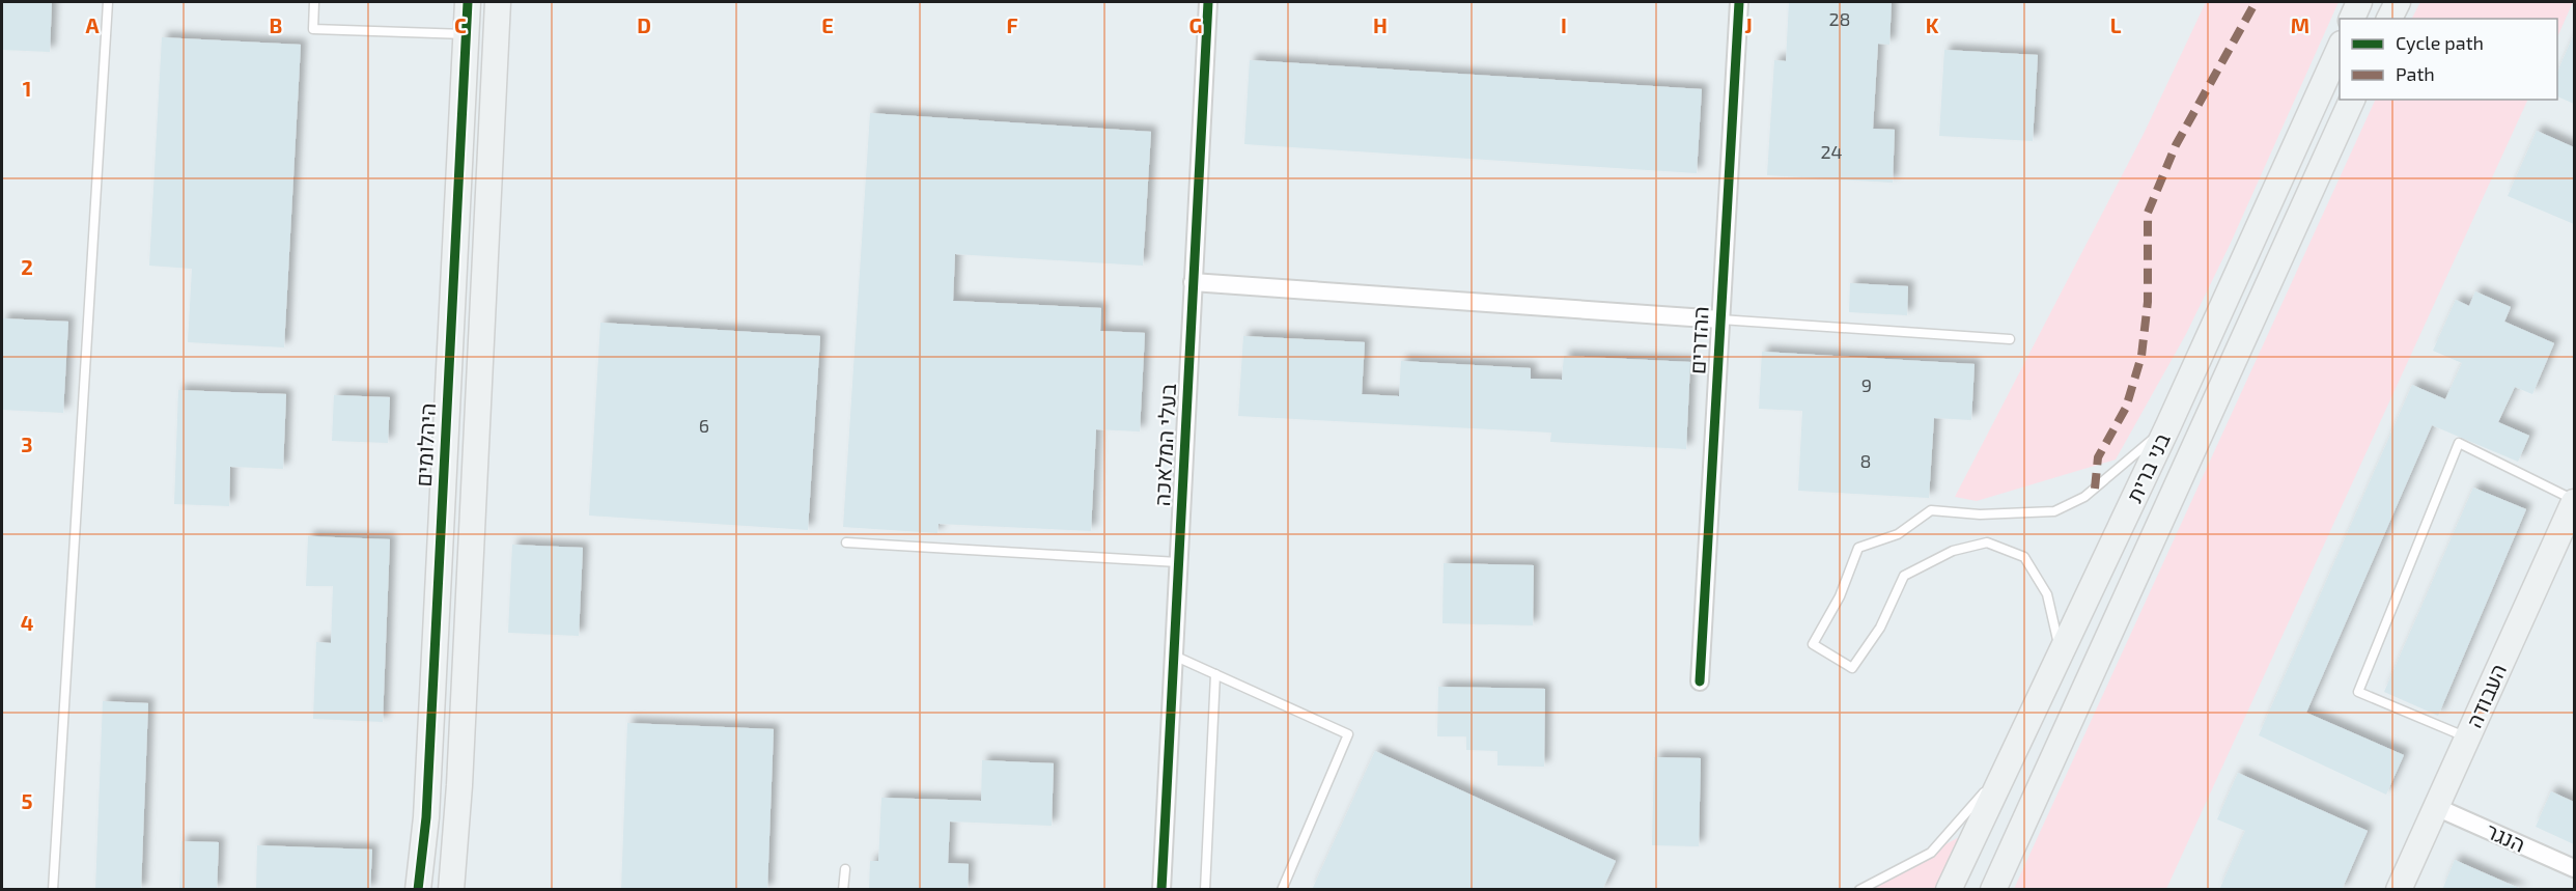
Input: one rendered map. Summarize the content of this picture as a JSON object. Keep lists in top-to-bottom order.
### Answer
{
  "streets": {
    "street": [
      "ההדרים",
      "היהלומים",
      "בעלי המלאכה",
      "בני ברית",
      "העבודה",
      "הנגר"
    ]
  },
  "crossings": [
    ["ההדרים", "בעלי המלאכה"],
    ["העבודה", "הנגר"]
  ],
  "house_numbers": [
    "28",
    "24",
    "9",
    "6",
    "8"
  ],
  "legend": ["Cycle path", "Path"],
  "grid": {
    "columns": [
      "A",
      "B",
      "C",
      "D",
      "E",
      "F",
      "G",
      "H",
      "I",
      "J",
      "K",
      "L",
      "M"
    ],
    "rows": [
      "1",
      "2",
      "3",
      "4",
      "5"
    ]
  }
}
